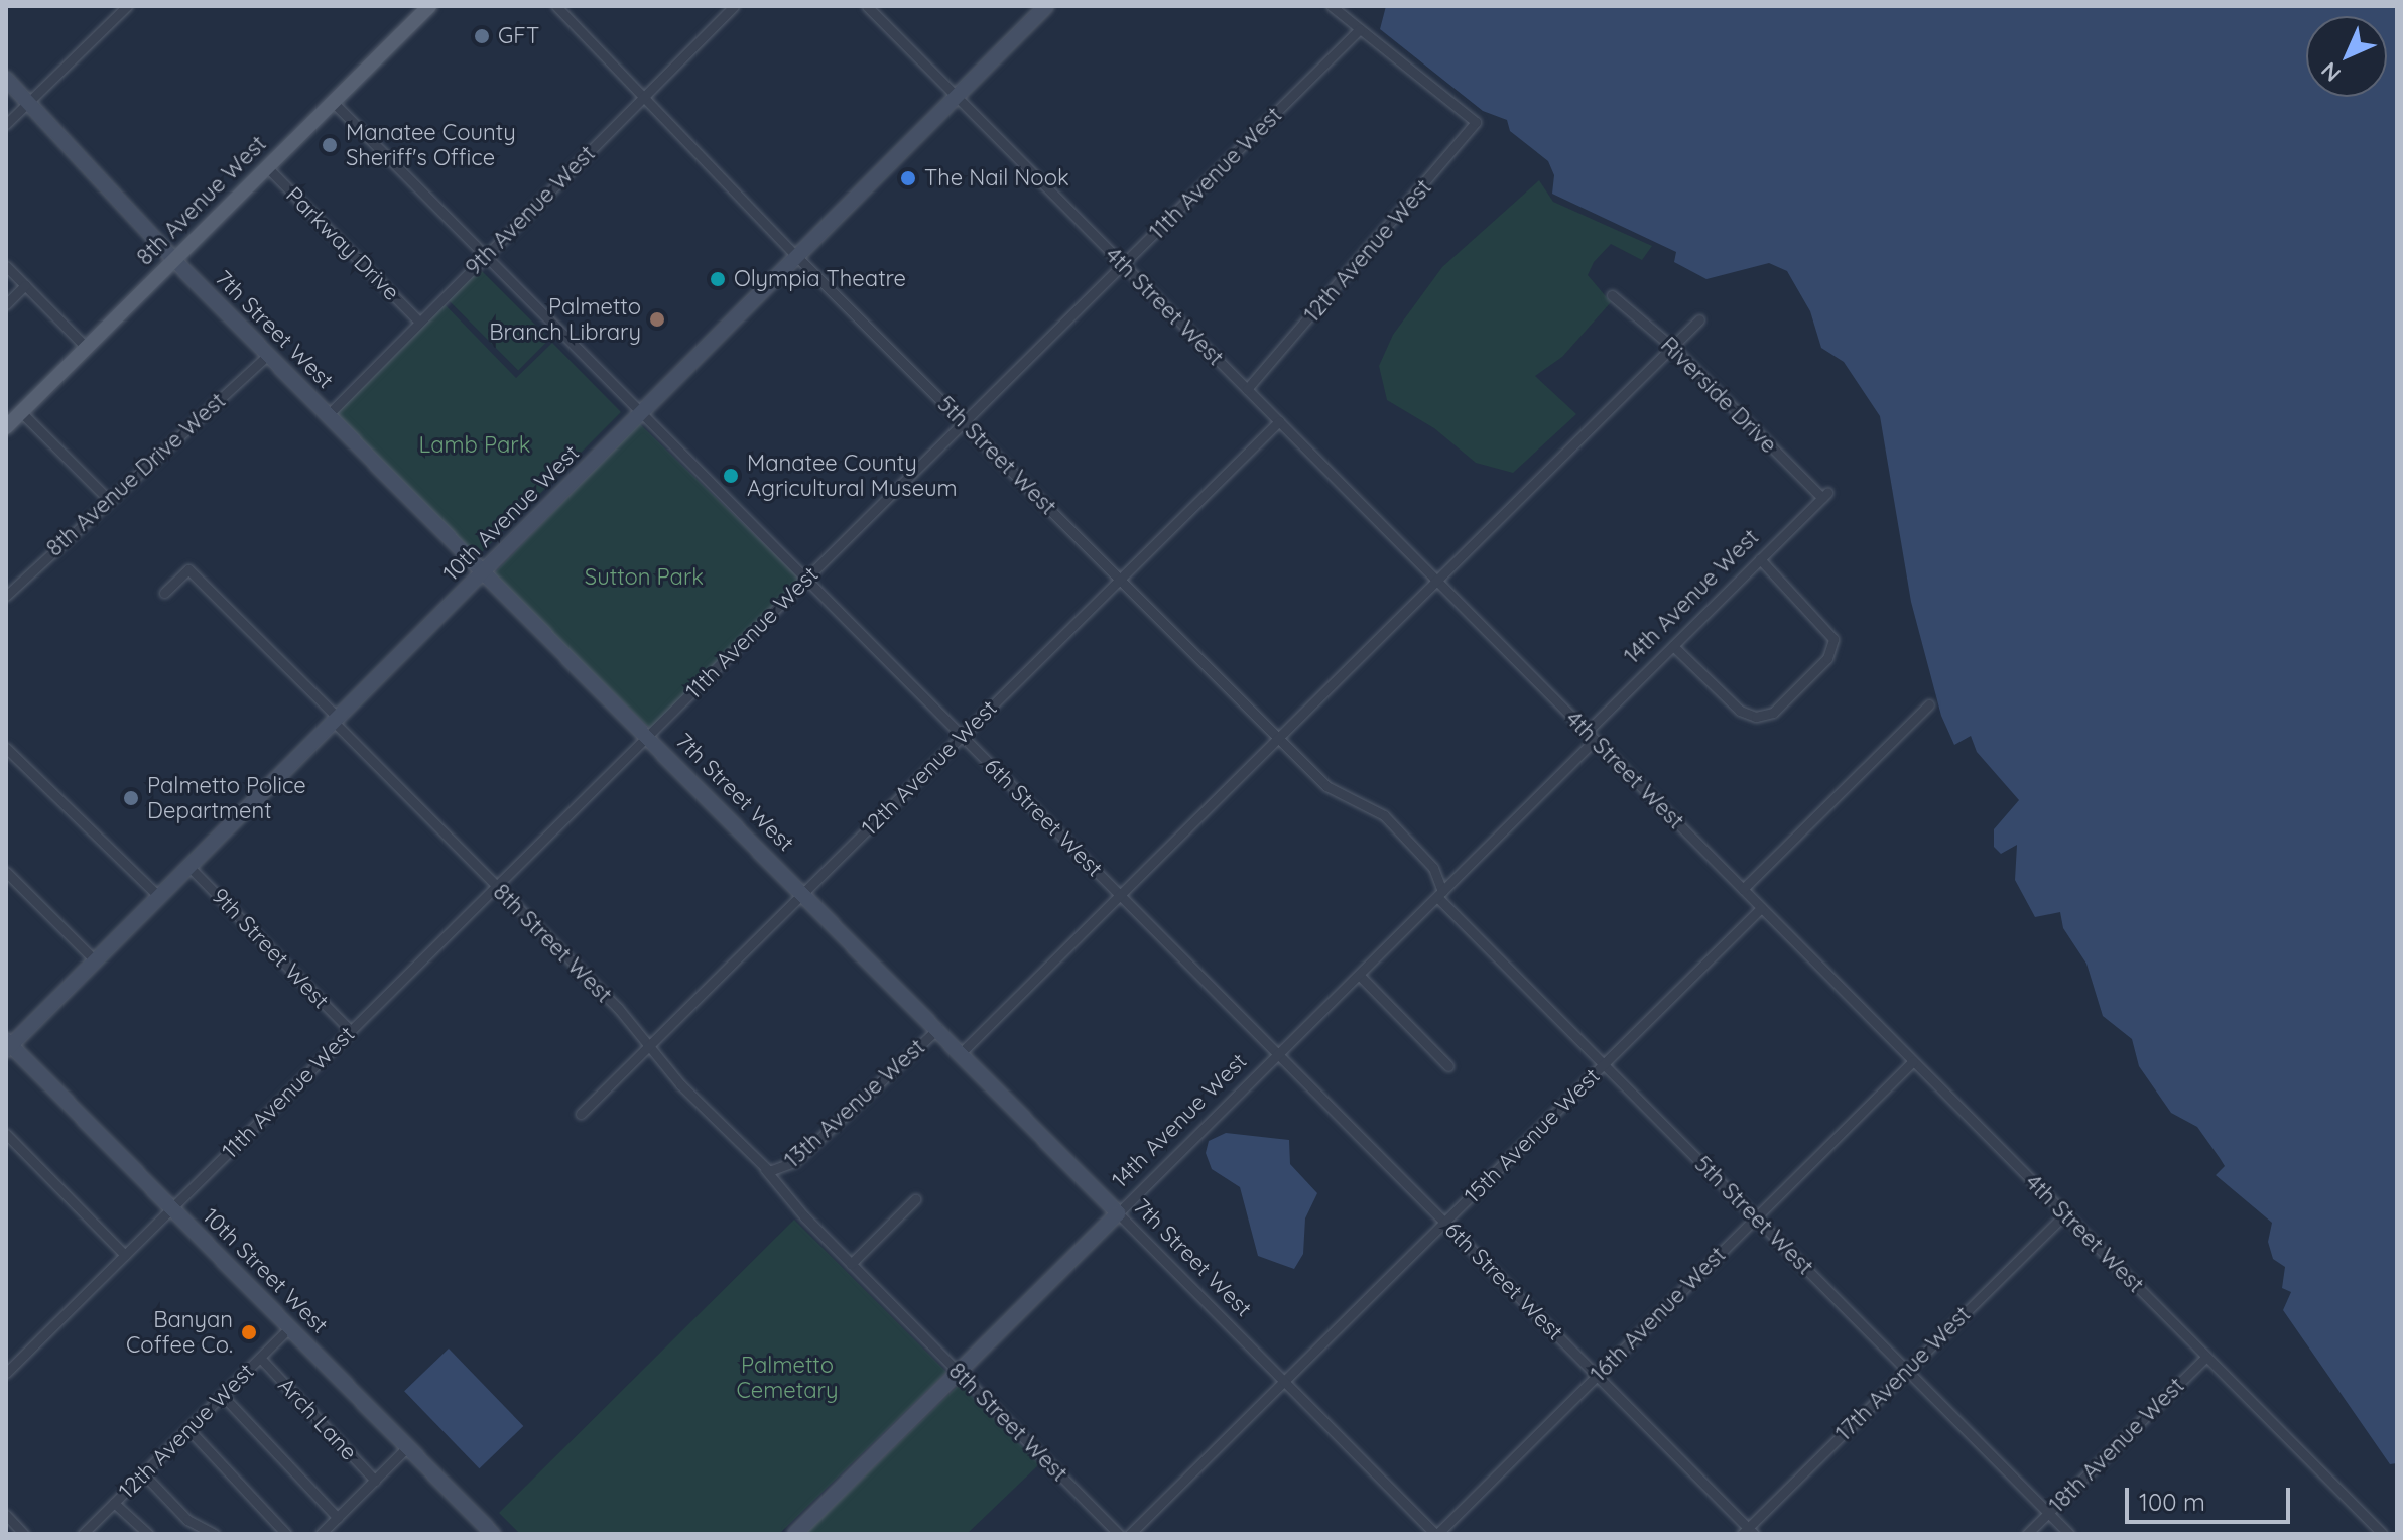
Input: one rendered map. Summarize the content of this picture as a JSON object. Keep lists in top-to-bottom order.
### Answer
{
  "streets": {
    "main road": ["8th Avenue West"],
    "street": [
      "11th Avenue West",
      "9th Avenue West",
      "Parkway Drive",
      "12th Avenue West",
      "4th Street West",
      "7th Street West",
      "Riverside Drive",
      "5th Street West",
      "8th Avenue Drive West",
      "10th Avenue West",
      "14th Avenue West",
      "6th Street West",
      "8th Street West",
      "9th Street West",
      "13th Avenue West",
      "15th Avenue West",
      "10th Street West",
      "16th Avenue West",
      "17th Avenue West",
      "Arch Lane",
      "18th Avenue West"
    ]
  },
  "crossings": [
    ["11th Avenue West", "12th Avenue West"],
    ["11th Avenue West", "4th Street West"],
    ["11th Avenue West", "7th Street West"],
    ["11th Avenue West", "5th Street West"],
    ["11th Avenue West", "6th Street West"],
    ["11th Avenue West", "8th Street West"],
    ["11th Avenue West", "9th Street West"],
    ["11th Avenue West", "10th Street West"],
    ["8th Avenue West", "Parkway Drive"],
    ["8th Avenue West", "7th Street West"],
    ["8th Avenue West", "6th Street West"],
    ["9th Avenue West", "Parkway Drive"],
    ["9th Avenue West", "7th Street West"],
    ["9th Avenue West", "5th Street West"],
    ["9th Avenue West", "6th Street West"],
    ["12th Avenue West", "4th Street West"],
    ["12th Avenue West", "7th Street West"],
    ["12th Avenue West", "5th Street West"],
    ["12th Avenue West", "6th Street West"],
    ["12th Avenue West", "8th Street West"],
    ["12th Avenue West", "10th Street West"],
    ["12th Avenue West", "Arch Lane"],
    ["4th Street West", "10th Avenue West"],
    ["4th Street West", "14th Avenue West"],
    ["4th Street West", "15th Avenue West"],
    ["4th Street West", "16th Avenue West"],
    ["4th Street West", "17th Avenue West"],
    ["4th Street West", "18th Avenue West"],
    ["7th Street West", "8th Avenue Drive West"],
    ["7th Street West", "10th Avenue West"],
    ["7th Street West", "14th Avenue West"],
    ["7th Street West", "13th Avenue West"],
    ["7th Street West", "15th Avenue West"],
    ["7th Street West", "16th Avenue West"],
    ["Riverside Drive", "14th Avenue West"],
    ["5th Street West", "10th Avenue West"],
    ["5th Street West", "14th Avenue West"],
    ["5th Street West", "15th Avenue West"],
    ["5th Street West", "16th Avenue West"],
    ["5th Street West", "17th Avenue West"],
    ["5th Street West", "18th Avenue West"],
    ["10th Avenue West", "6th Street West"],
    ["10th Avenue West", "8th Street West"],
    ["10th Avenue West", "9th Street West"],
    ["10th Avenue West", "10th Street West"],
    ["14th Avenue West", "6th Street West"],
    ["14th Avenue West", "8th Street West"],
    ["6th Street West", "15th Avenue West"],
    ["6th Street West", "16th Avenue West"],
    ["6th Street West", "17th Avenue West"],
    ["8th Street West", "13th Avenue West"]
  ],
  "parks": ["Lamb Park", "Sutton Park", "Palmetto Cemetary"],
  "places": [
    "GFT",
    "Manatee County Sheriff's Office",
    "The Nail Nook",
    "Olympia Theatre",
    "Palmetto Branch Library",
    "Manatee County Agricultural Museum",
    "Palmetto Police Department",
    "Banyan Coffee Co."
  ],
  "scale_bar": "100 m",
  "north": "bottom left"
}
